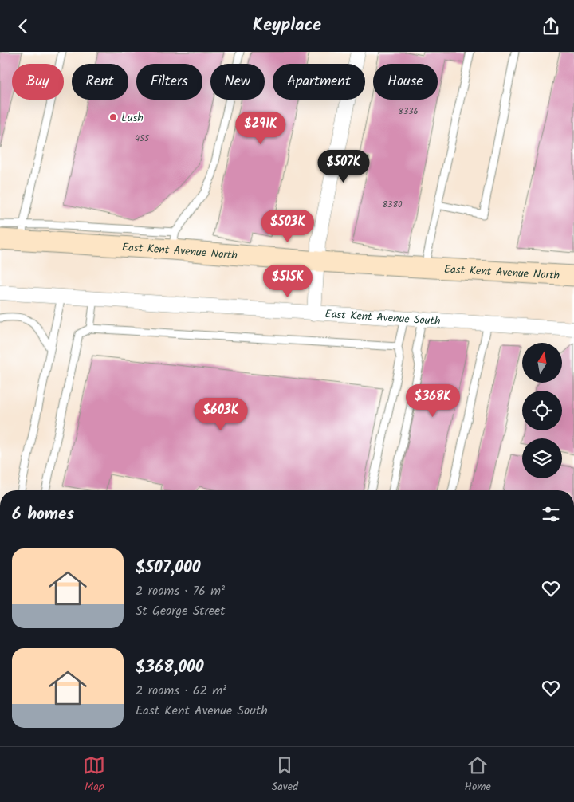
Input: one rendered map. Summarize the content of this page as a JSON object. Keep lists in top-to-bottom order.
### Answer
{
  "streets": {
    "street": ["East Kent Avenue North", "East Kent Avenue South"]
  },
  "places": ["Lush"],
  "house_numbers": ["8336", "455", "8380"],
  "north": "top",
  "page": {
    "header": "Keyplace",
    "chip": [
      "Buy",
      "Rent",
      "Filters",
      "New",
      "Apartment",
      "House"
    ],
    "price": [
      "$291K",
      "$507K",
      "$503K",
      "$515K",
      "$368K",
      "$603K"
    ],
    "heading": "6 homes",
    "list": [
      {
        "name": "$507,000",
        "note": "2 rooms · 76 m² · St George Street"
      },
      {
        "name": "$368,000",
        "note": "2 rooms · 62 m² · East Kent Avenue South"
      }
    ],
    "tabs": ["Map", "Saved", "Home"]
  }
}
